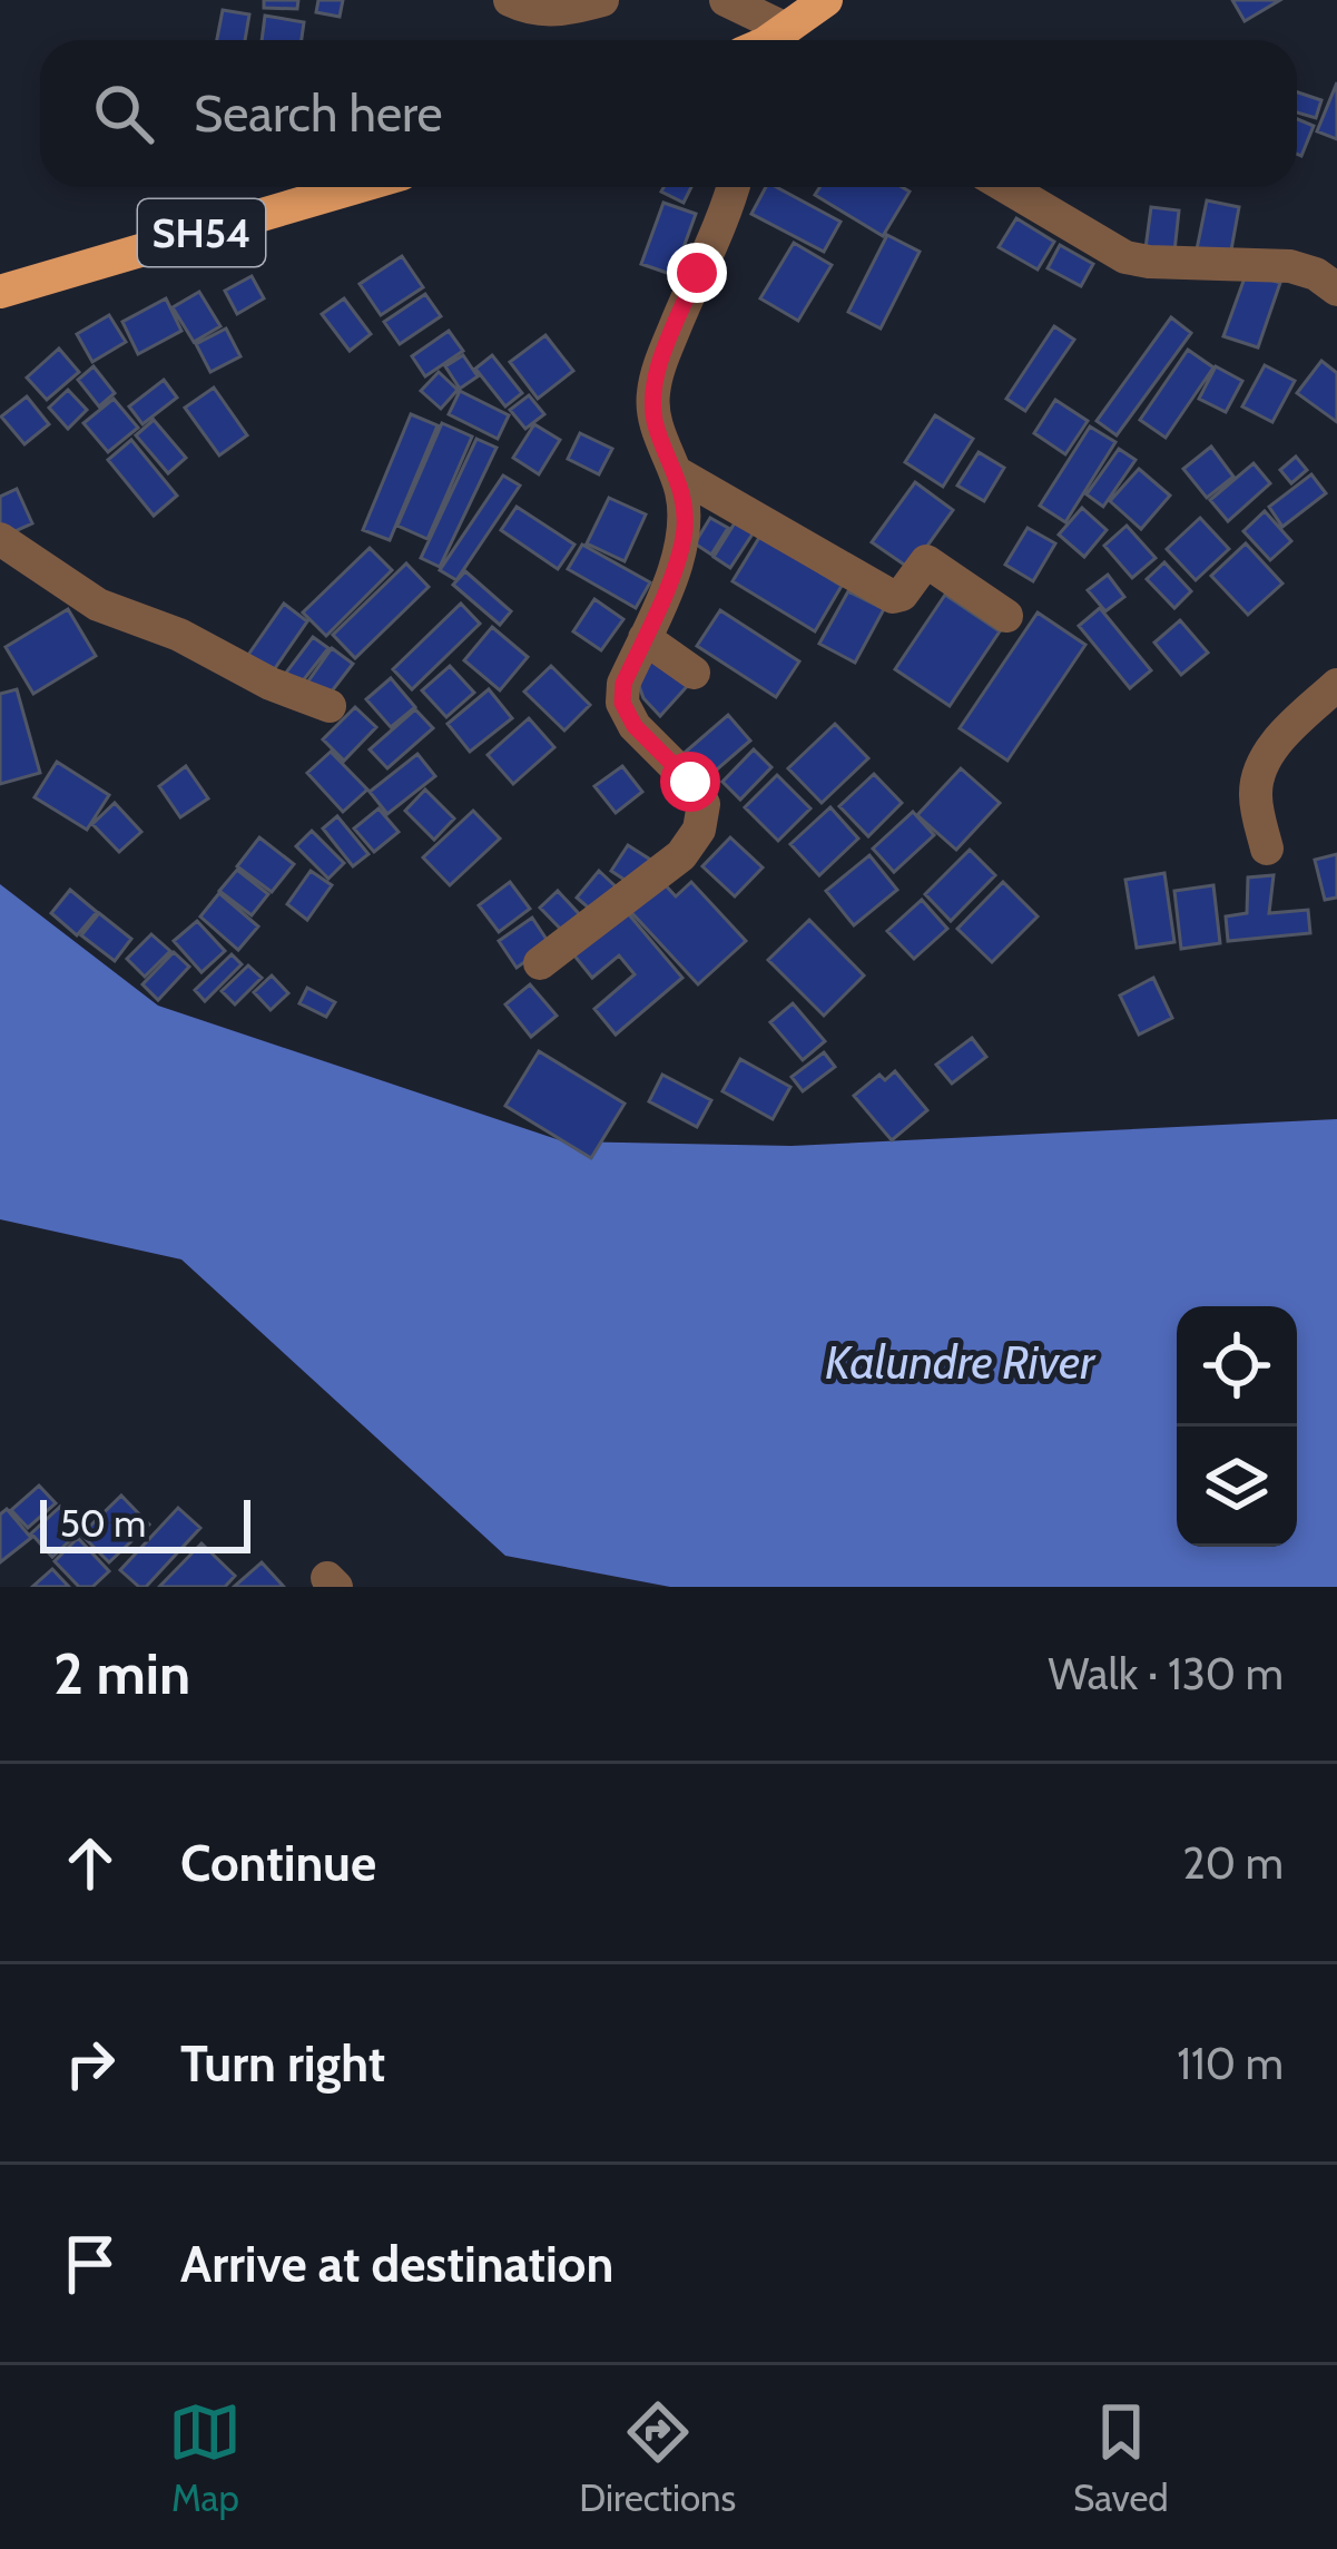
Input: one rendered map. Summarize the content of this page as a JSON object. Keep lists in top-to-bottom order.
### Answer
{
  "streets": {
    "main road": ["SH54"]
  },
  "water": ["Kalundre River"],
  "scale_bar": "50 m",
  "page": {
    "search": "Search here",
    "scale": "50 m",
    "heading": ["2 min", "Walk · 130 m"],
    "list": [
      ["Continue", "20 m"],
      ["Turn right", "110 m"],
      "Arrive at destination"
    ],
    "nav": ["Map", "Directions", "Saved"]
  }
}
